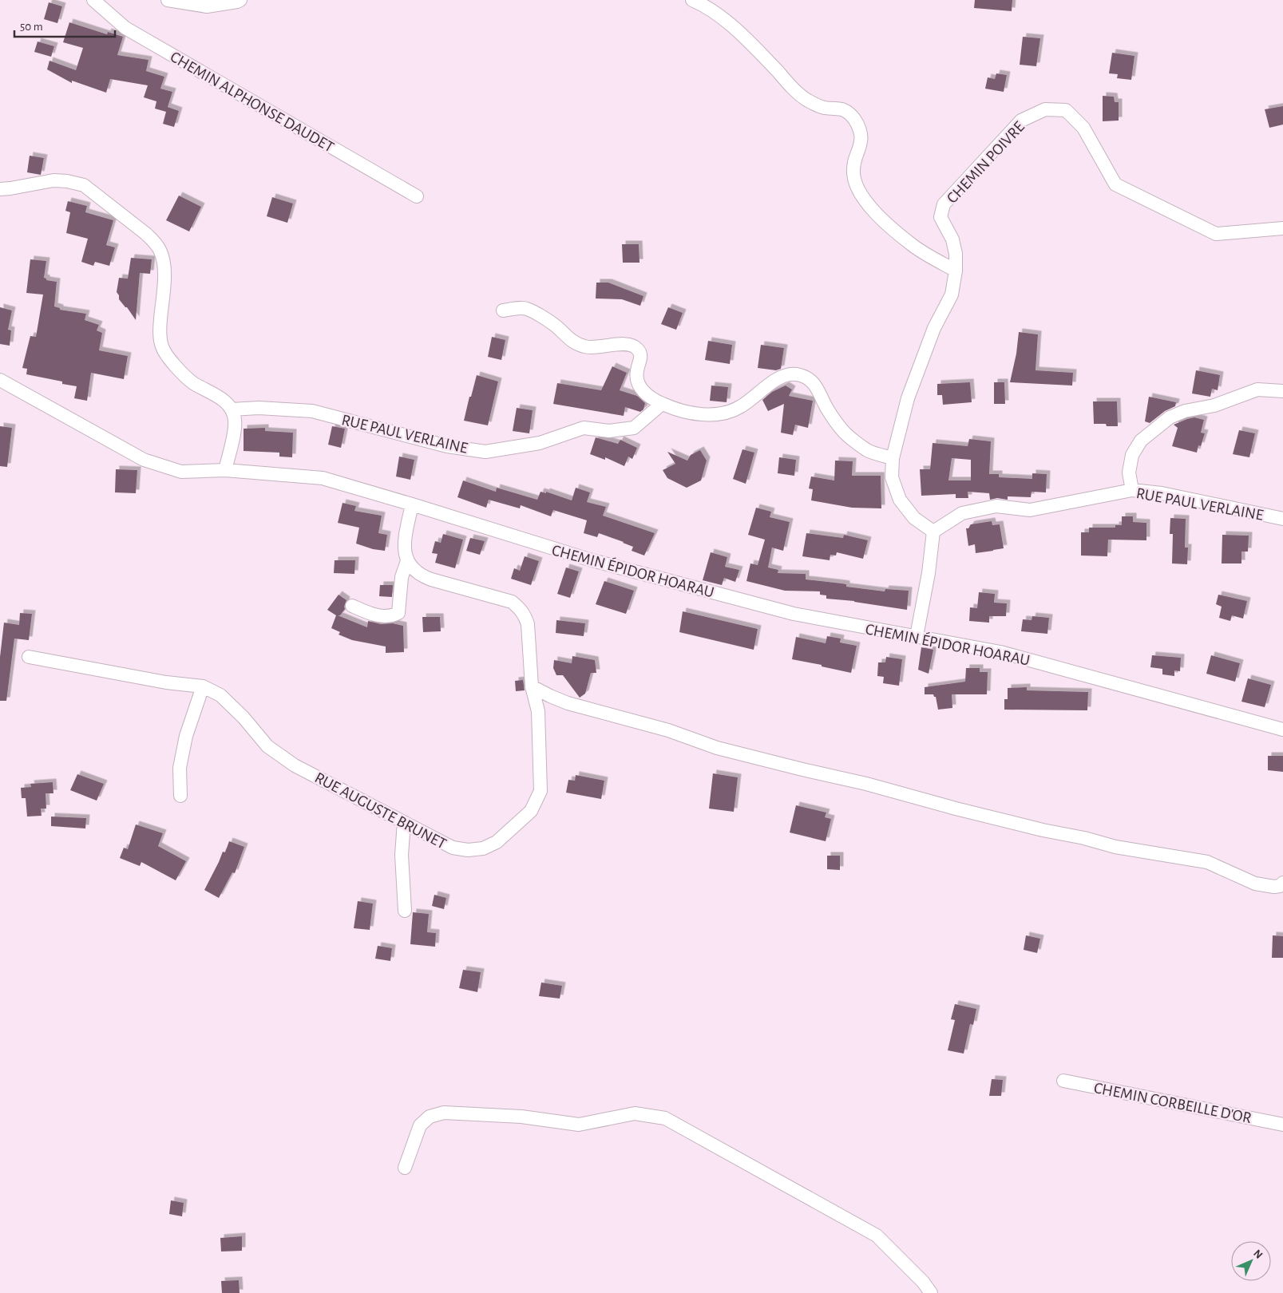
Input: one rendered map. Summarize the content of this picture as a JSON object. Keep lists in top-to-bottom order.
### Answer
{
  "streets": {
    "street": [
      "CHEMIN ALPHONSE DAUDET",
      "CHEMIN POIVRE",
      "RUE PAUL VERLAINE",
      "CHEMIN ÉPIDOR HOARAU",
      "RUE AUGUSTE BRUNET",
      "CHEMIN CORBEILLE D'OR"
    ]
  },
  "scale_bar": "50 m",
  "north": "top right"
}
